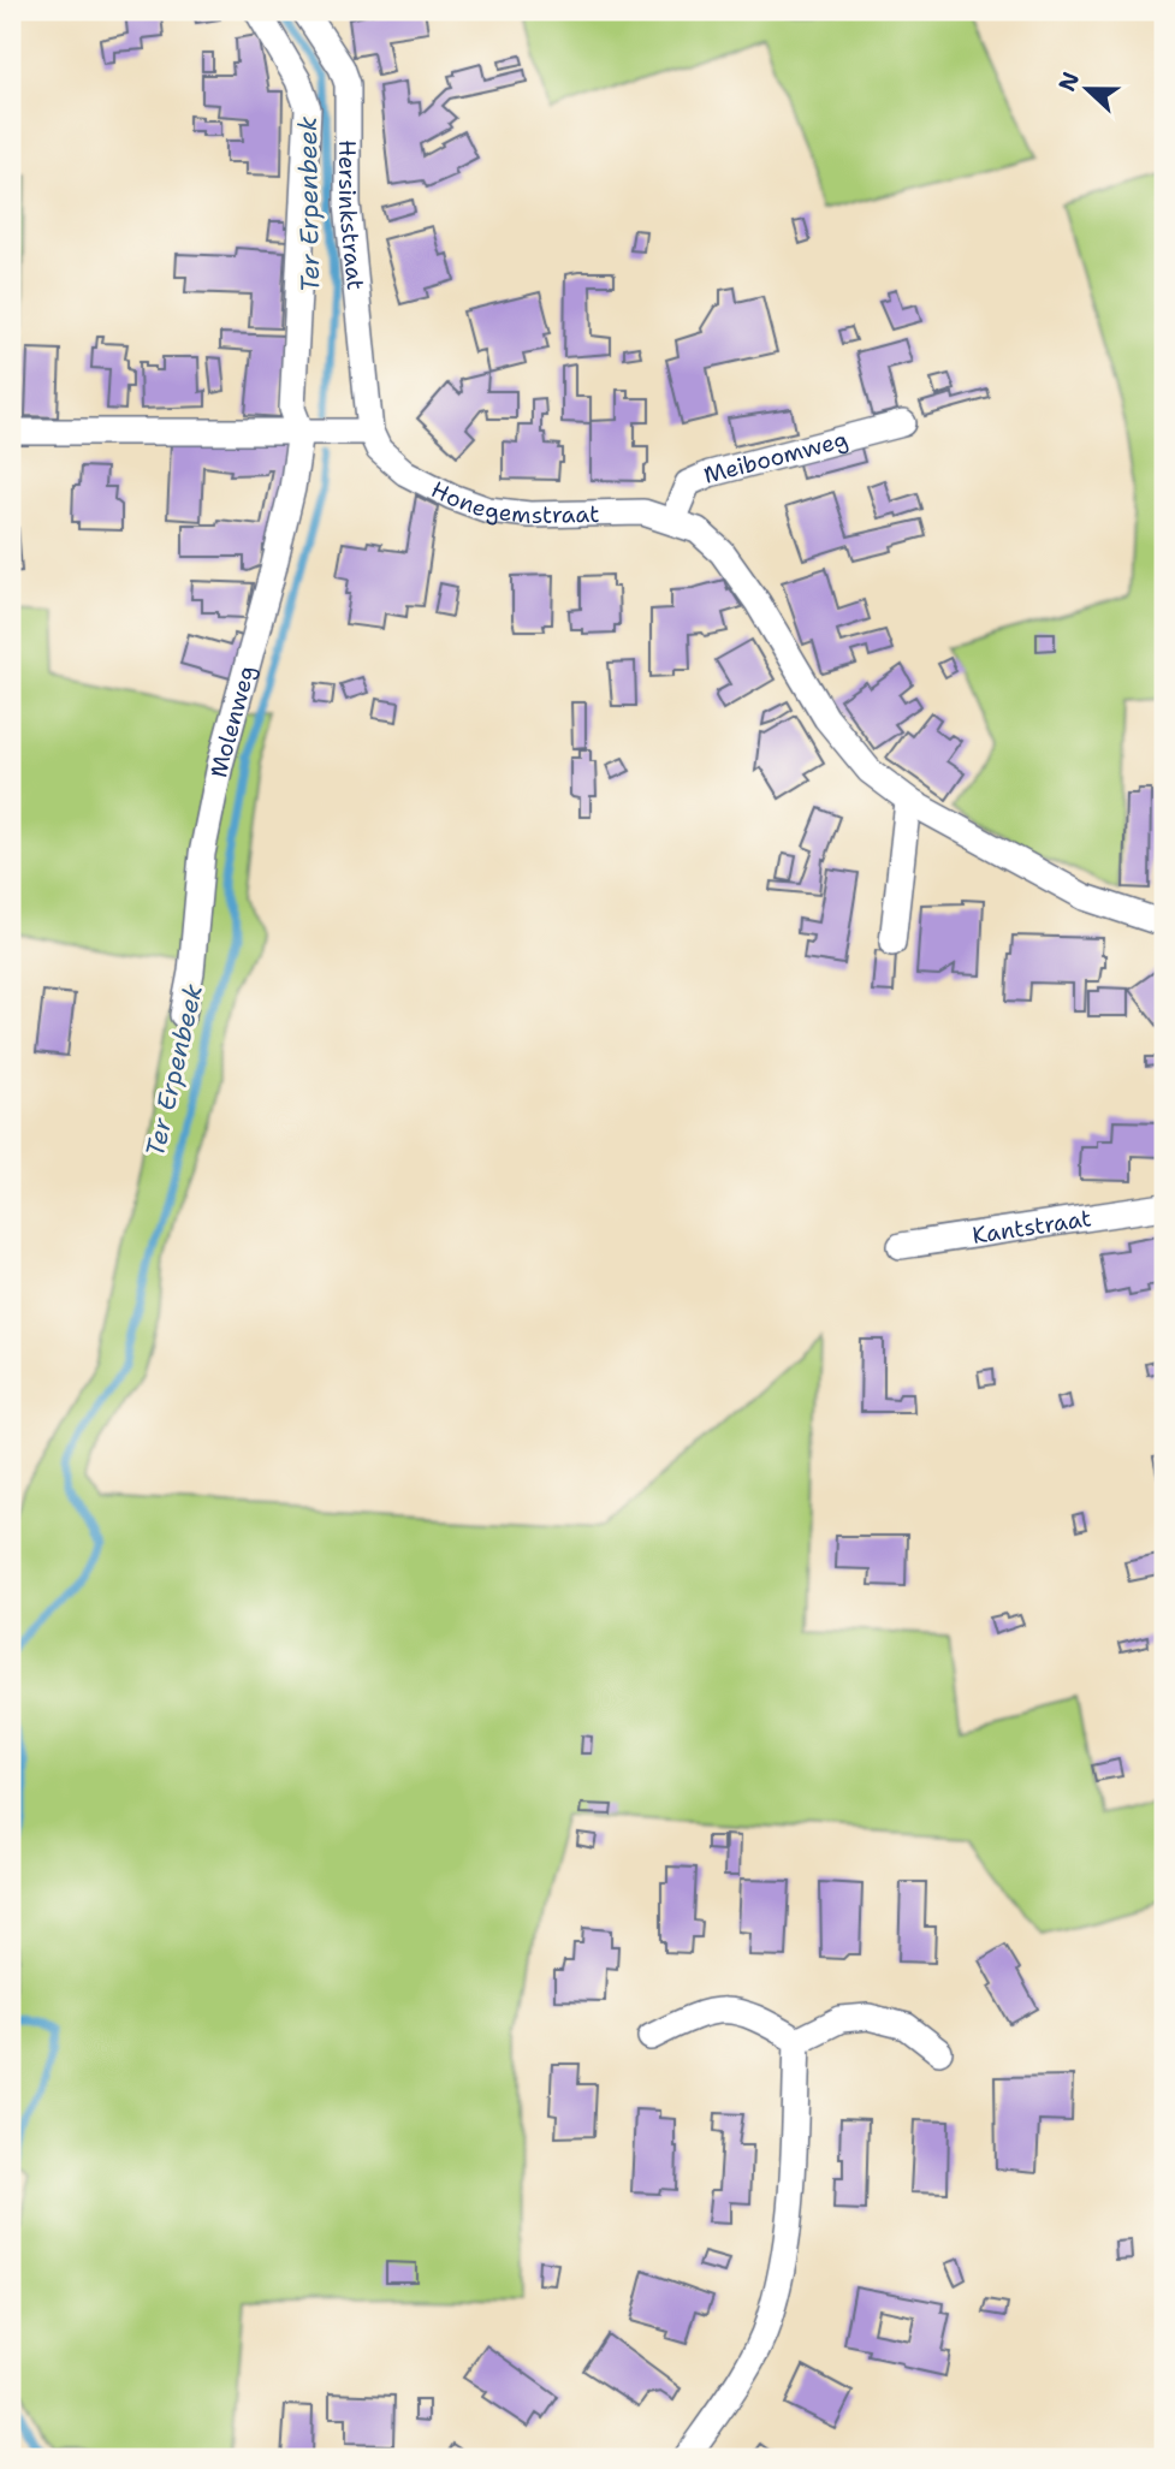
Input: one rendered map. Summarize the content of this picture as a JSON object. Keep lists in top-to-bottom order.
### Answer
{
  "streets": {
    "street": [
      "Hersinkstraat",
      "Meiboomweg",
      "Honegemstraat",
      "Molenweg",
      "Kantstraat"
    ]
  },
  "crossings": [
    ["Hersinkstraat", "Honegemstraat"],
    ["Meiboomweg", "Honegemstraat"]
  ],
  "water": ["Ter Erpenbeek"],
  "north": "left"
}
